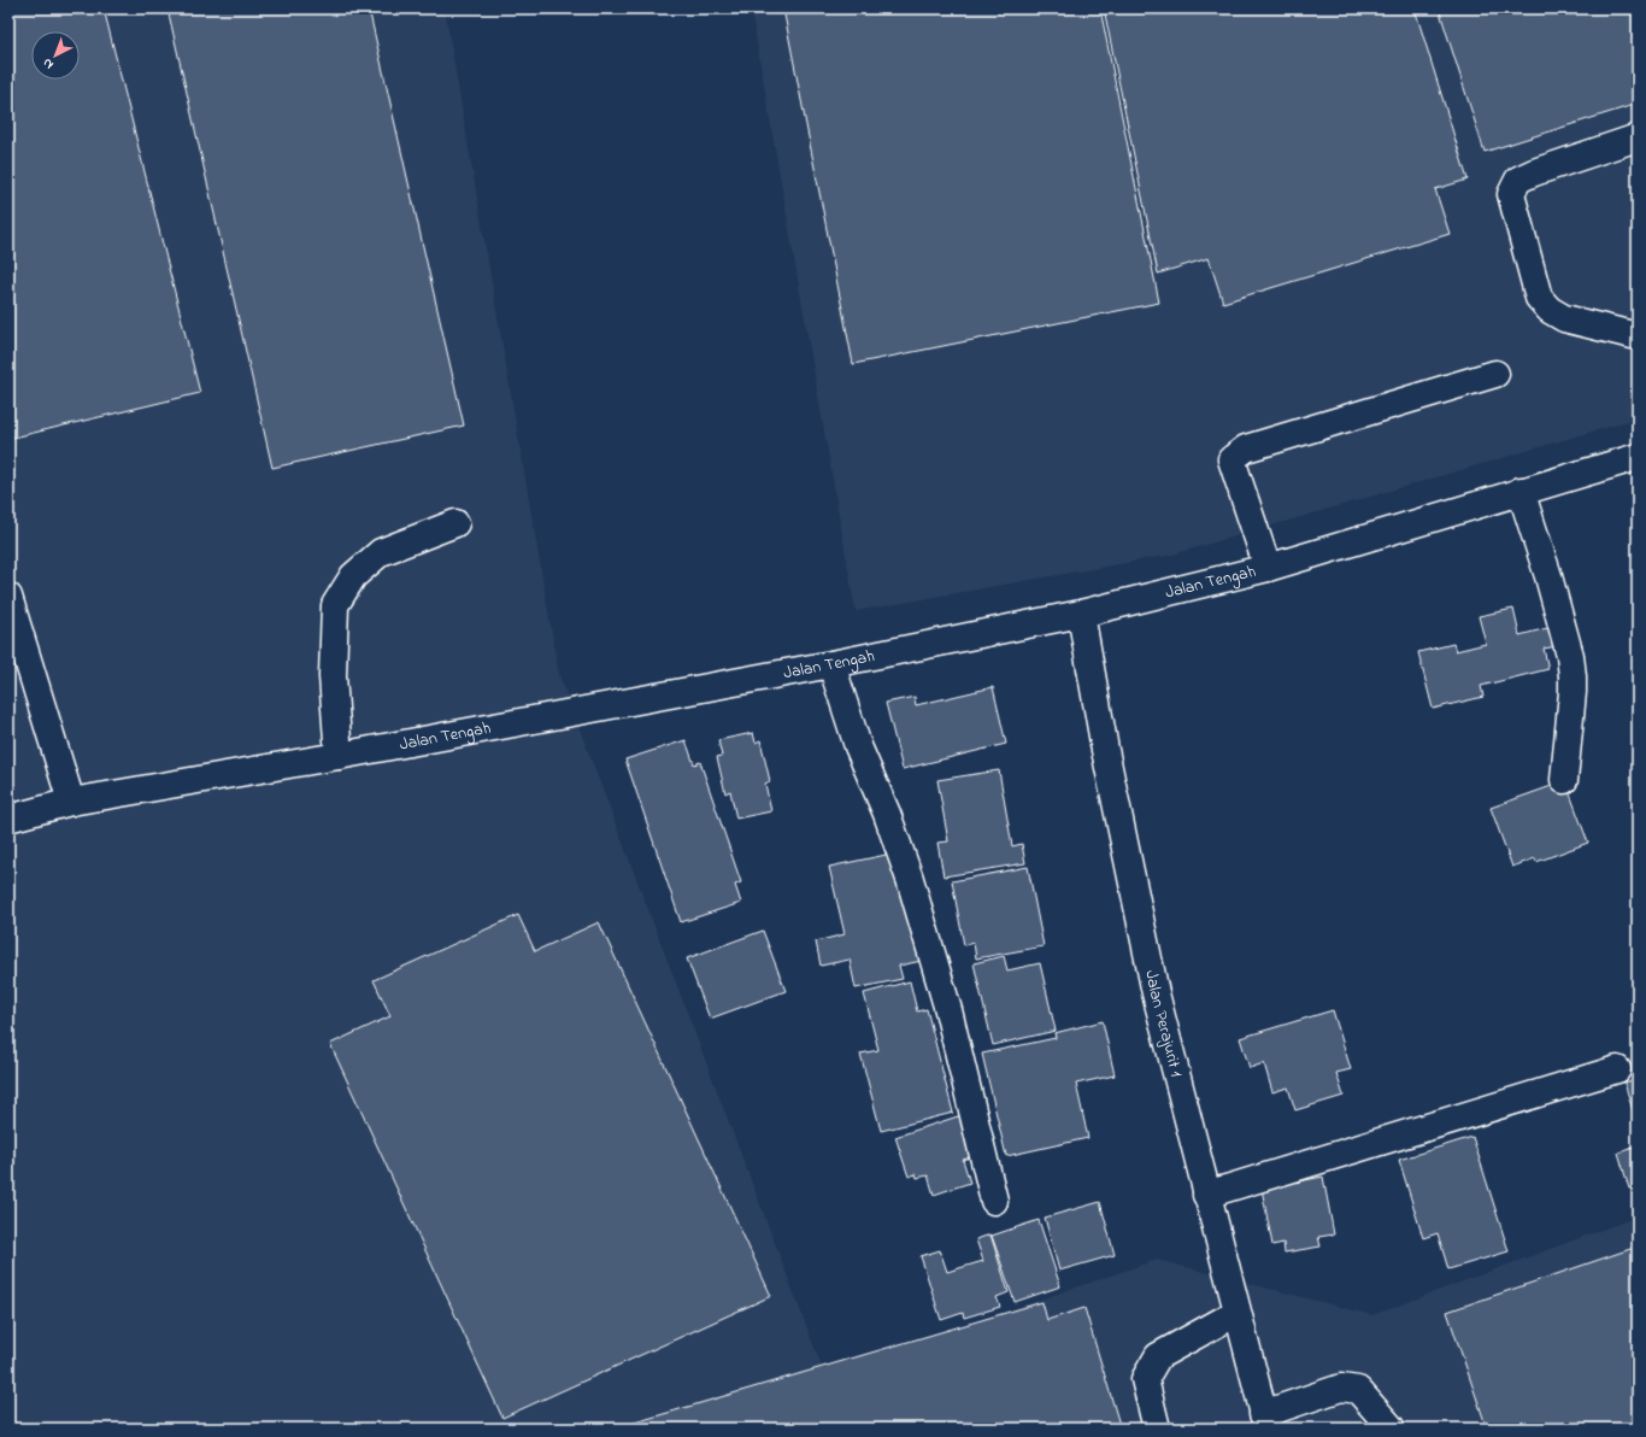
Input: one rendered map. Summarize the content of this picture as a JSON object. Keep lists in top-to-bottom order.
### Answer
{
  "streets": {
    "street": ["Jalan Tengah", "Jalan Perajurit 1"]
  },
  "crossings": [
    ["Jalan Tengah", "Jalan Perajurit 1"]
  ],
  "north": "bottom left"
}
